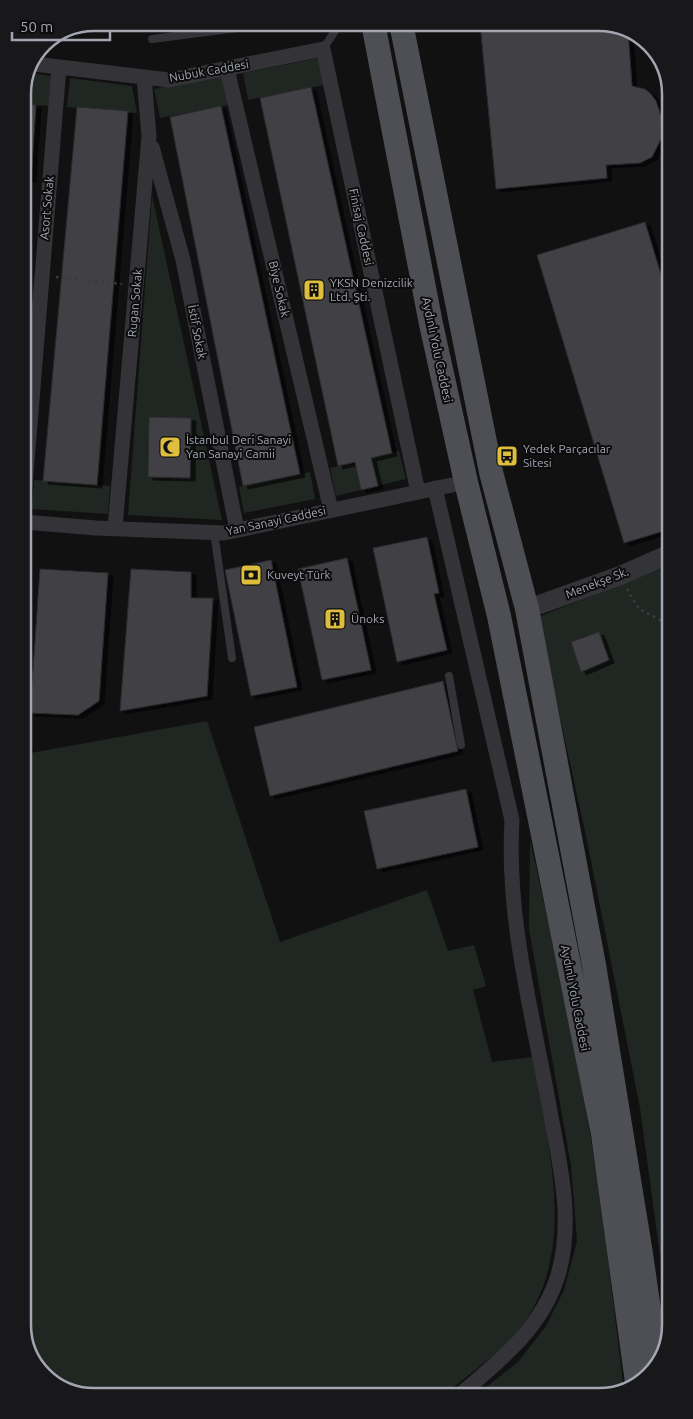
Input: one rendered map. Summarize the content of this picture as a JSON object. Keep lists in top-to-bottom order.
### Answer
{
  "streets": {
    "main road": ["Aydınlı Yolu Caddesi"],
    "street": [
      "Nubuk Caddesi",
      "Asort Sokak",
      "Finisaj Caddesi",
      "Biye Sokak",
      "Rugan Sokak",
      "İstif Sokak",
      "Yan Sanayi Caddesi",
      "Menekşe Sk."
    ]
  },
  "crossings": [
    ["Nubuk Caddesi", "Asort Sokak"],
    ["Nubuk Caddesi", "Finisaj Caddesi"],
    ["Nubuk Caddesi", "Biye Sokak"],
    ["Nubuk Caddesi", "Rugan Sokak"],
    ["Finisaj Caddesi", "Yan Sanayi Caddesi"],
    ["Biye Sokak", "Yan Sanayi Caddesi"],
    ["Rugan Sokak", "İstif Sokak"],
    ["Rugan Sokak", "Yan Sanayi Caddesi"],
    ["İstif Sokak", "Yan Sanayi Caddesi"],
    ["Aydınlı Yolu Caddesi", "Yan Sanayi Caddesi"],
    ["Aydınlı Yolu Caddesi", "Menekşe Sk."]
  ],
  "places": {
    "building": ["YKSN Denizcilik Ltd. Şti.", "Ünoks"],
    "mosque": ["İstanbul Deri Sanayi Yan Sanayi Camii"],
    "bus stop": ["Yedek Parçacılar Sitesi"],
    "bank": ["Kuveyt Türk"]
  },
  "scale_bar": "50 m"
}
